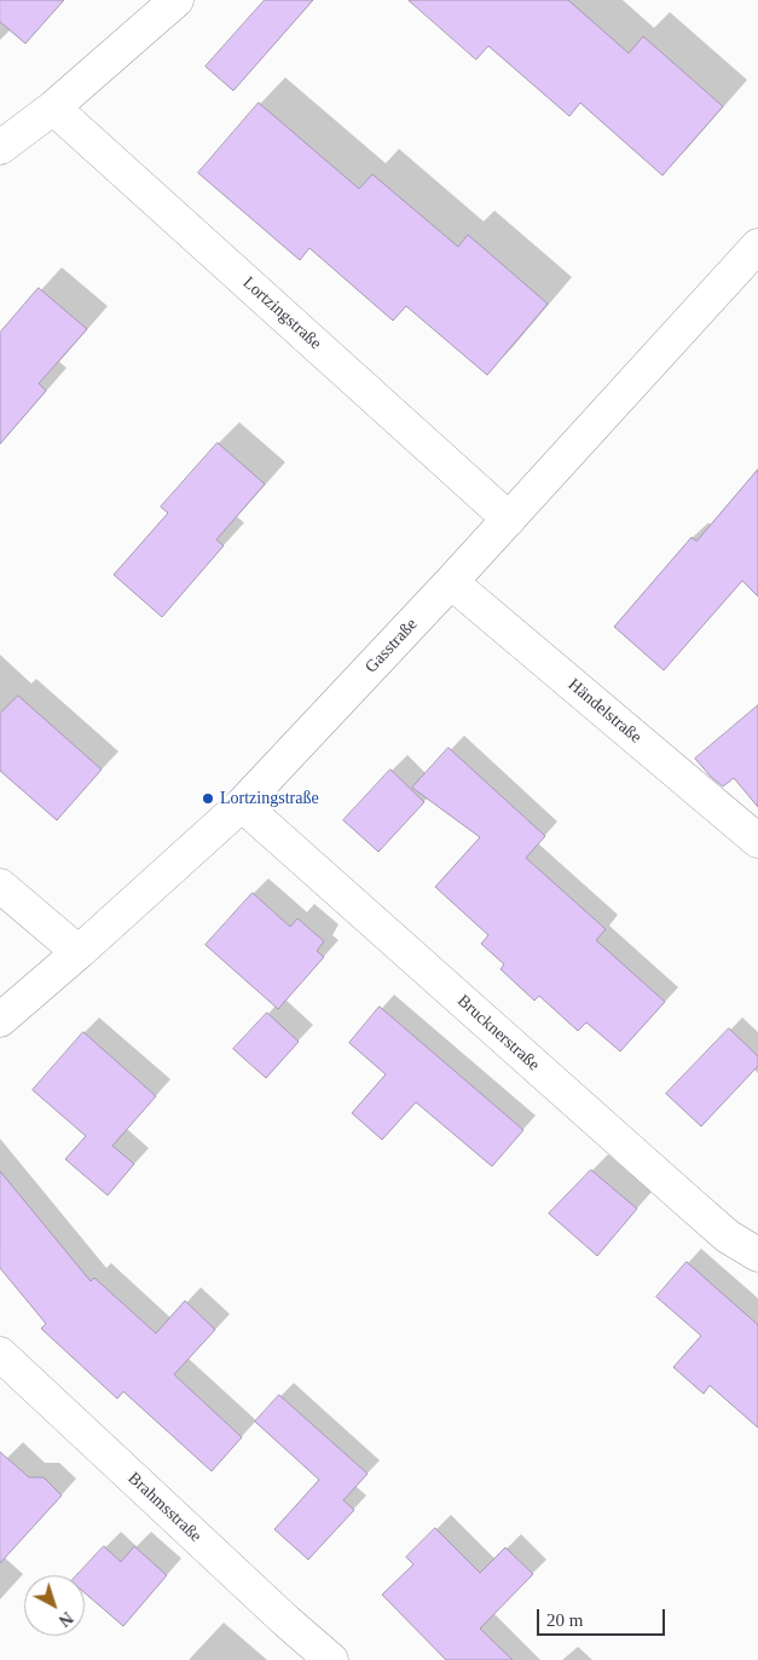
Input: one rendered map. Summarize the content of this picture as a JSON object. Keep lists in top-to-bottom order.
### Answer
{
  "streets": {
    "street": [
      "Lortzingstraße",
      "Gasstraße",
      "Händelstraße",
      "Brucknerstraße",
      "Brahmsstraße"
    ]
  },
  "crossings": [
    ["Lortzingstraße", "Gasstraße"],
    ["Gasstraße", "Händelstraße"],
    ["Gasstraße", "Brucknerstraße"]
  ],
  "places": ["Lortzingstraße"],
  "scale_bar": "20 m",
  "north": "bottom right"
}
